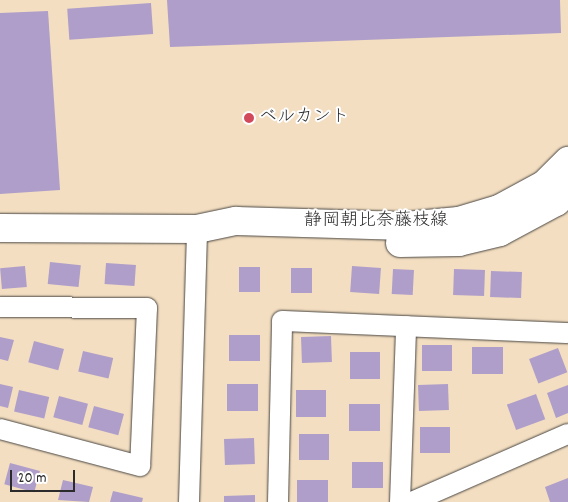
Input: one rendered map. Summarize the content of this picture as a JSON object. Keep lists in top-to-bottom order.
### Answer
{
  "streets": {
    "main road": ["静岡朝比奈藤枝線"]
  },
  "places": ["ベルカント"],
  "scale_bar": "20 m"
}
